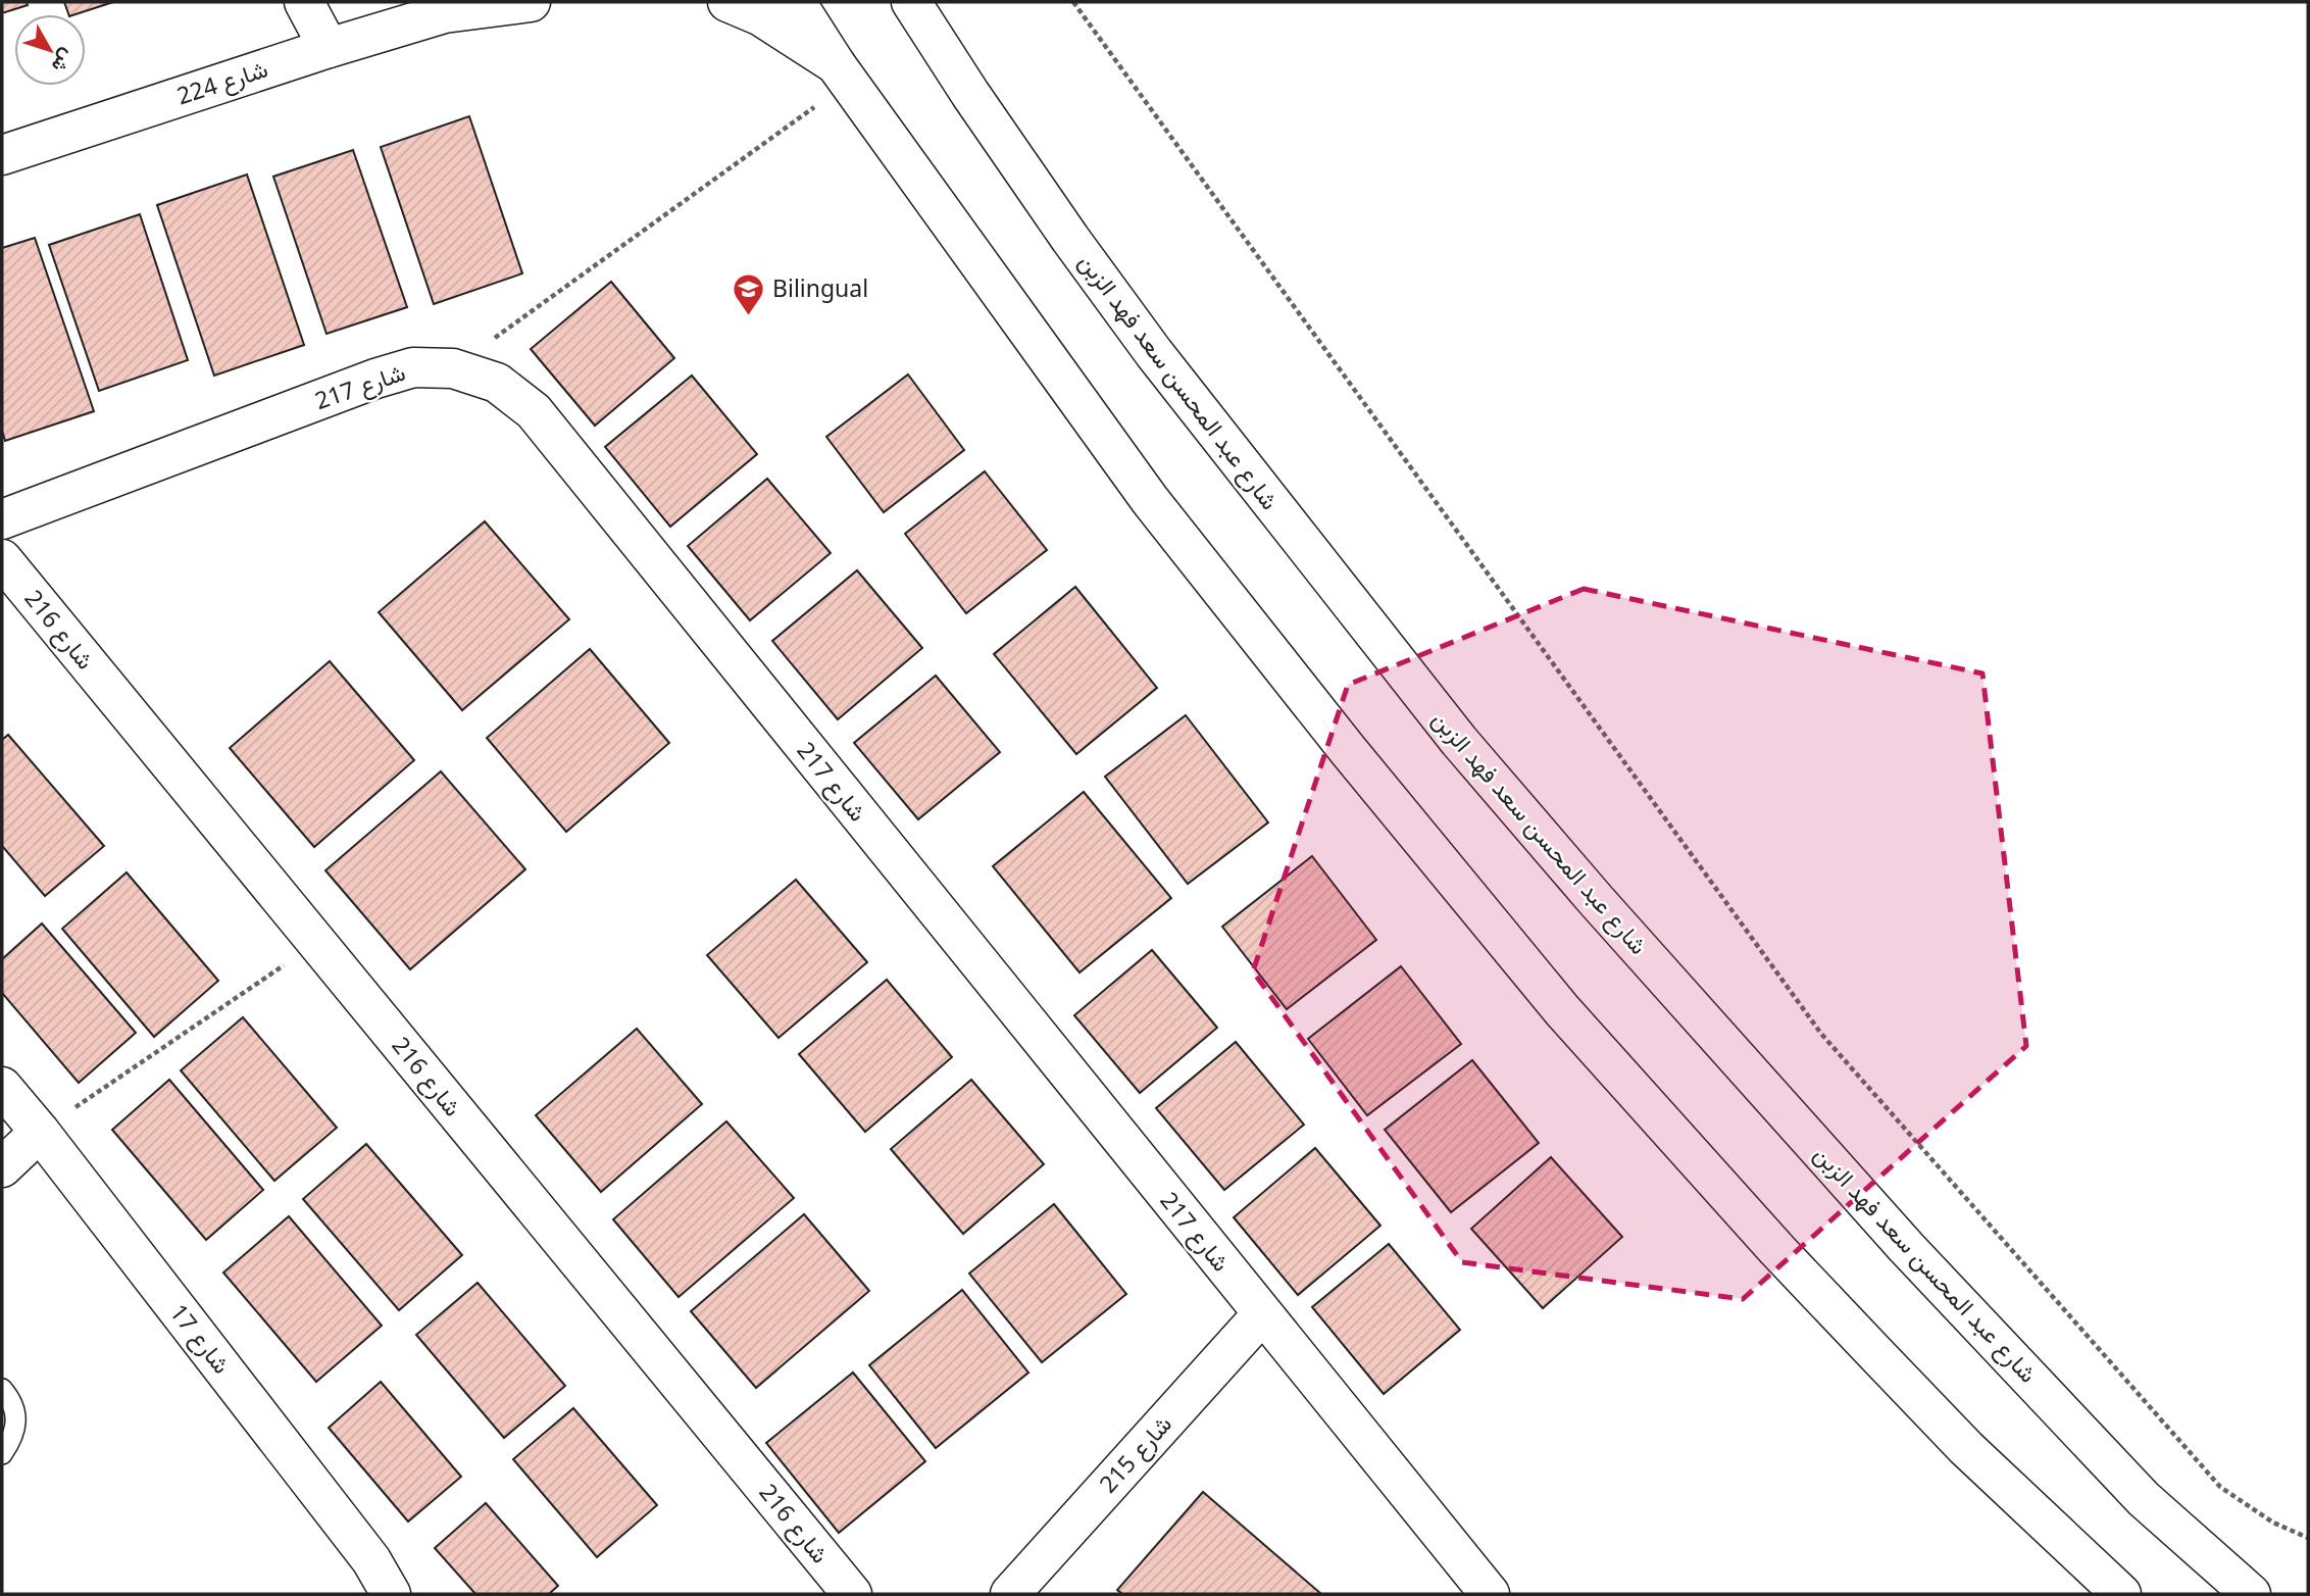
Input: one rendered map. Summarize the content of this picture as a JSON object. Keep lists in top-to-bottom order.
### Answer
{
  "streets": {
    "street": [
      "شارع 224",
      "شارع عبد المحسن سعد فهد الزبن",
      "شارع 217",
      "شارع 216",
      "شارع 17",
      "شارع 215"
    ]
  },
  "crossings": [
    ["شارع 217", "شارع 215"]
  ],
  "places": {
    "school or university": ["Bilingual"]
  },
  "north": "bottom right"
}
